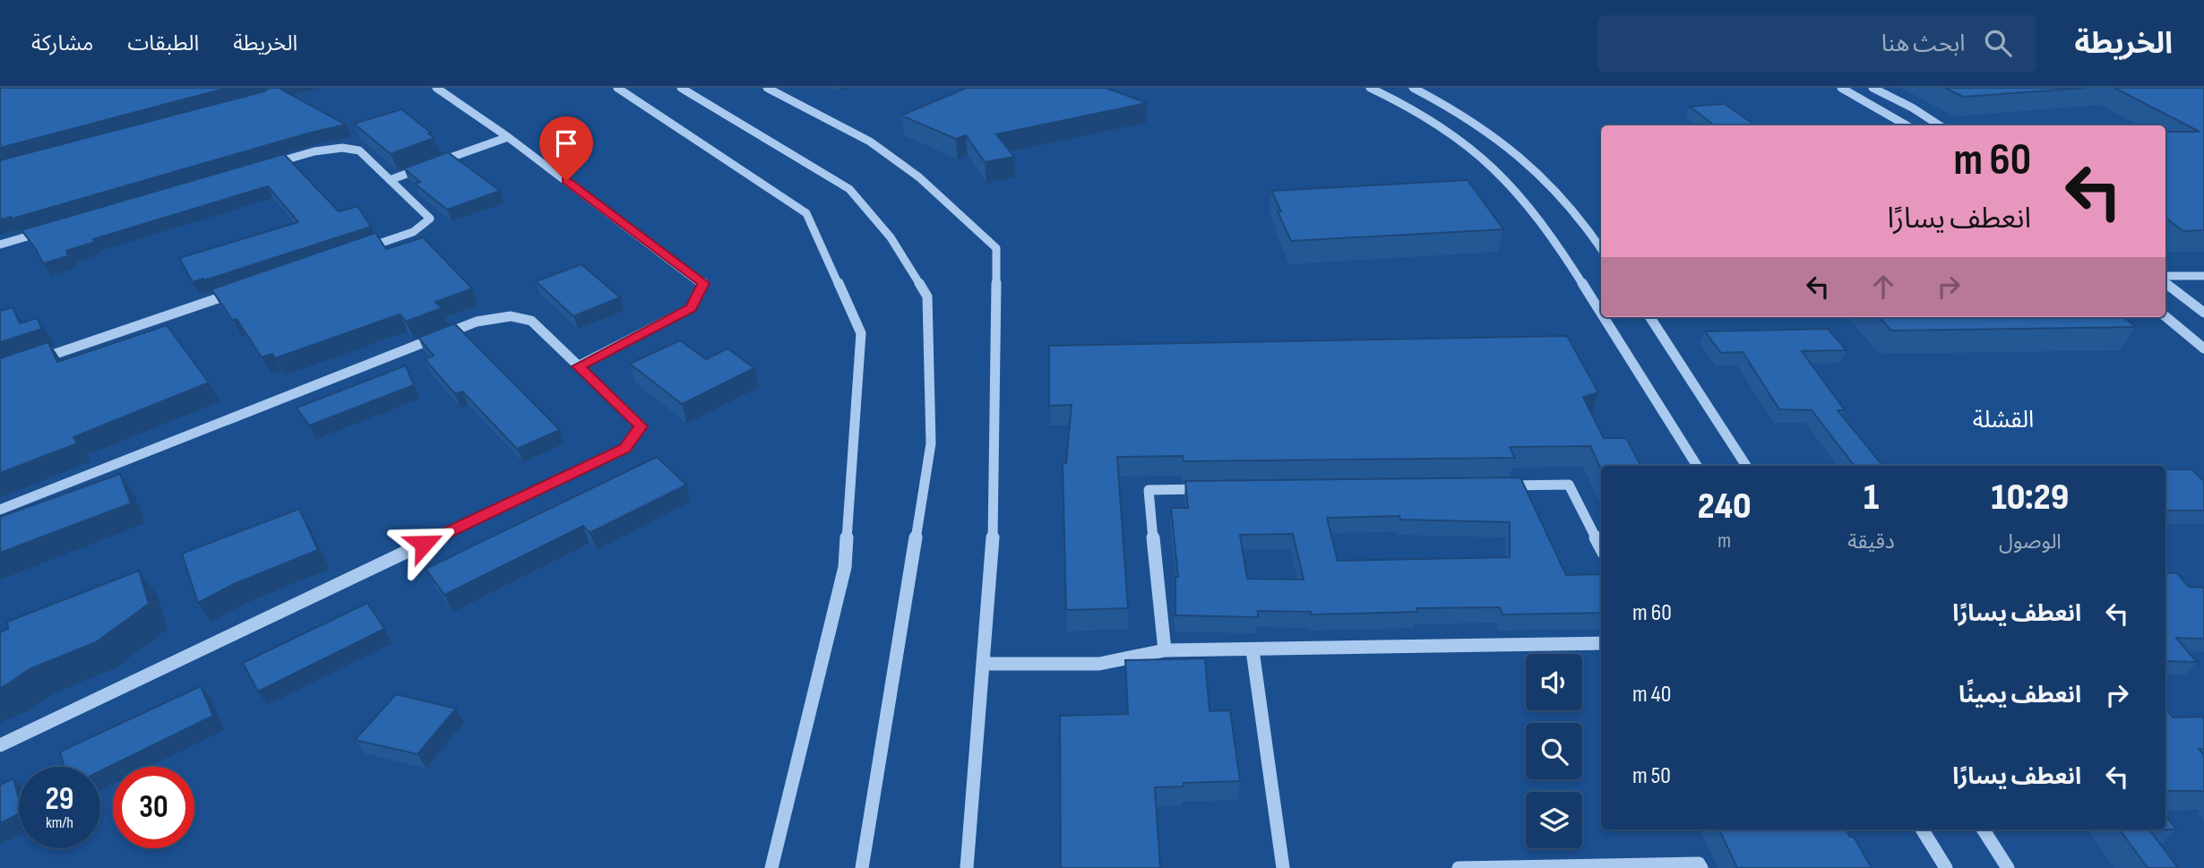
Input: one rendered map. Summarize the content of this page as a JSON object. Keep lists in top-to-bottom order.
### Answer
{
  "districts": ["القشلة"],
  "page": {
    "header": "الخريطة",
    "search": "ابحث هنا",
    "nav": ["الخريطة", "الطبقات", "مشاركة"],
    "turn": ["60 m", "انعطف يسارًا"],
    "eta": [
      "10:29",
      "الوصول",
      "1",
      "دقيقة",
      "240",
      "m"
    ],
    "list": [
      {
        "name": "انعطف يسارًا",
        "value": "60 m"
      },
      {
        "name": "انعطف يمينًا",
        "value": "40 m"
      },
      {
        "name": "انعطف يسارًا",
        "value": "50 m"
      }
    ],
    "speed": "29 km/h",
    "limit": "30"
  }
}
